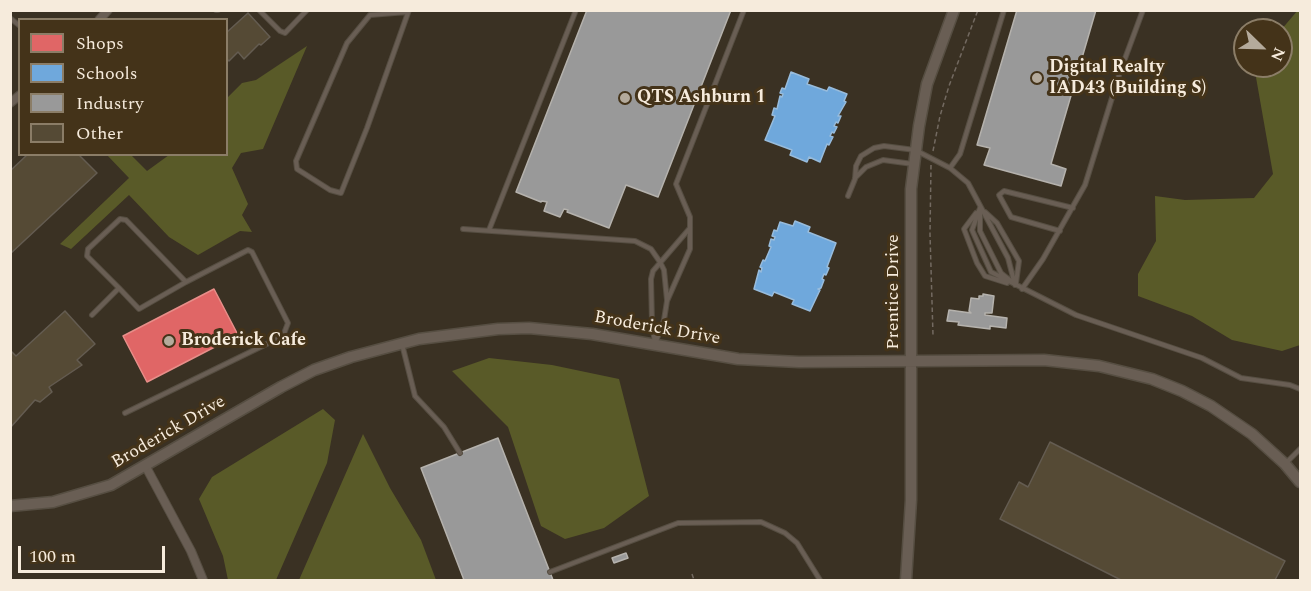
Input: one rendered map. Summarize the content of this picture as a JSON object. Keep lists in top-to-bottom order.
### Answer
{
  "streets": {
    "street": ["Prentice Drive", "Broderick Drive"]
  },
  "crossings": [
    ["Prentice Drive", "Broderick Drive"]
  ],
  "places": ["Digital Realty IAD43 (Building S)", "QTS Ashburn 1", "Broderick Cafe"],
  "legend": [
    "Shops",
    "Schools",
    "Industry",
    "Other"
  ],
  "scale_bar": "100 m",
  "north": "bottom right"
}
